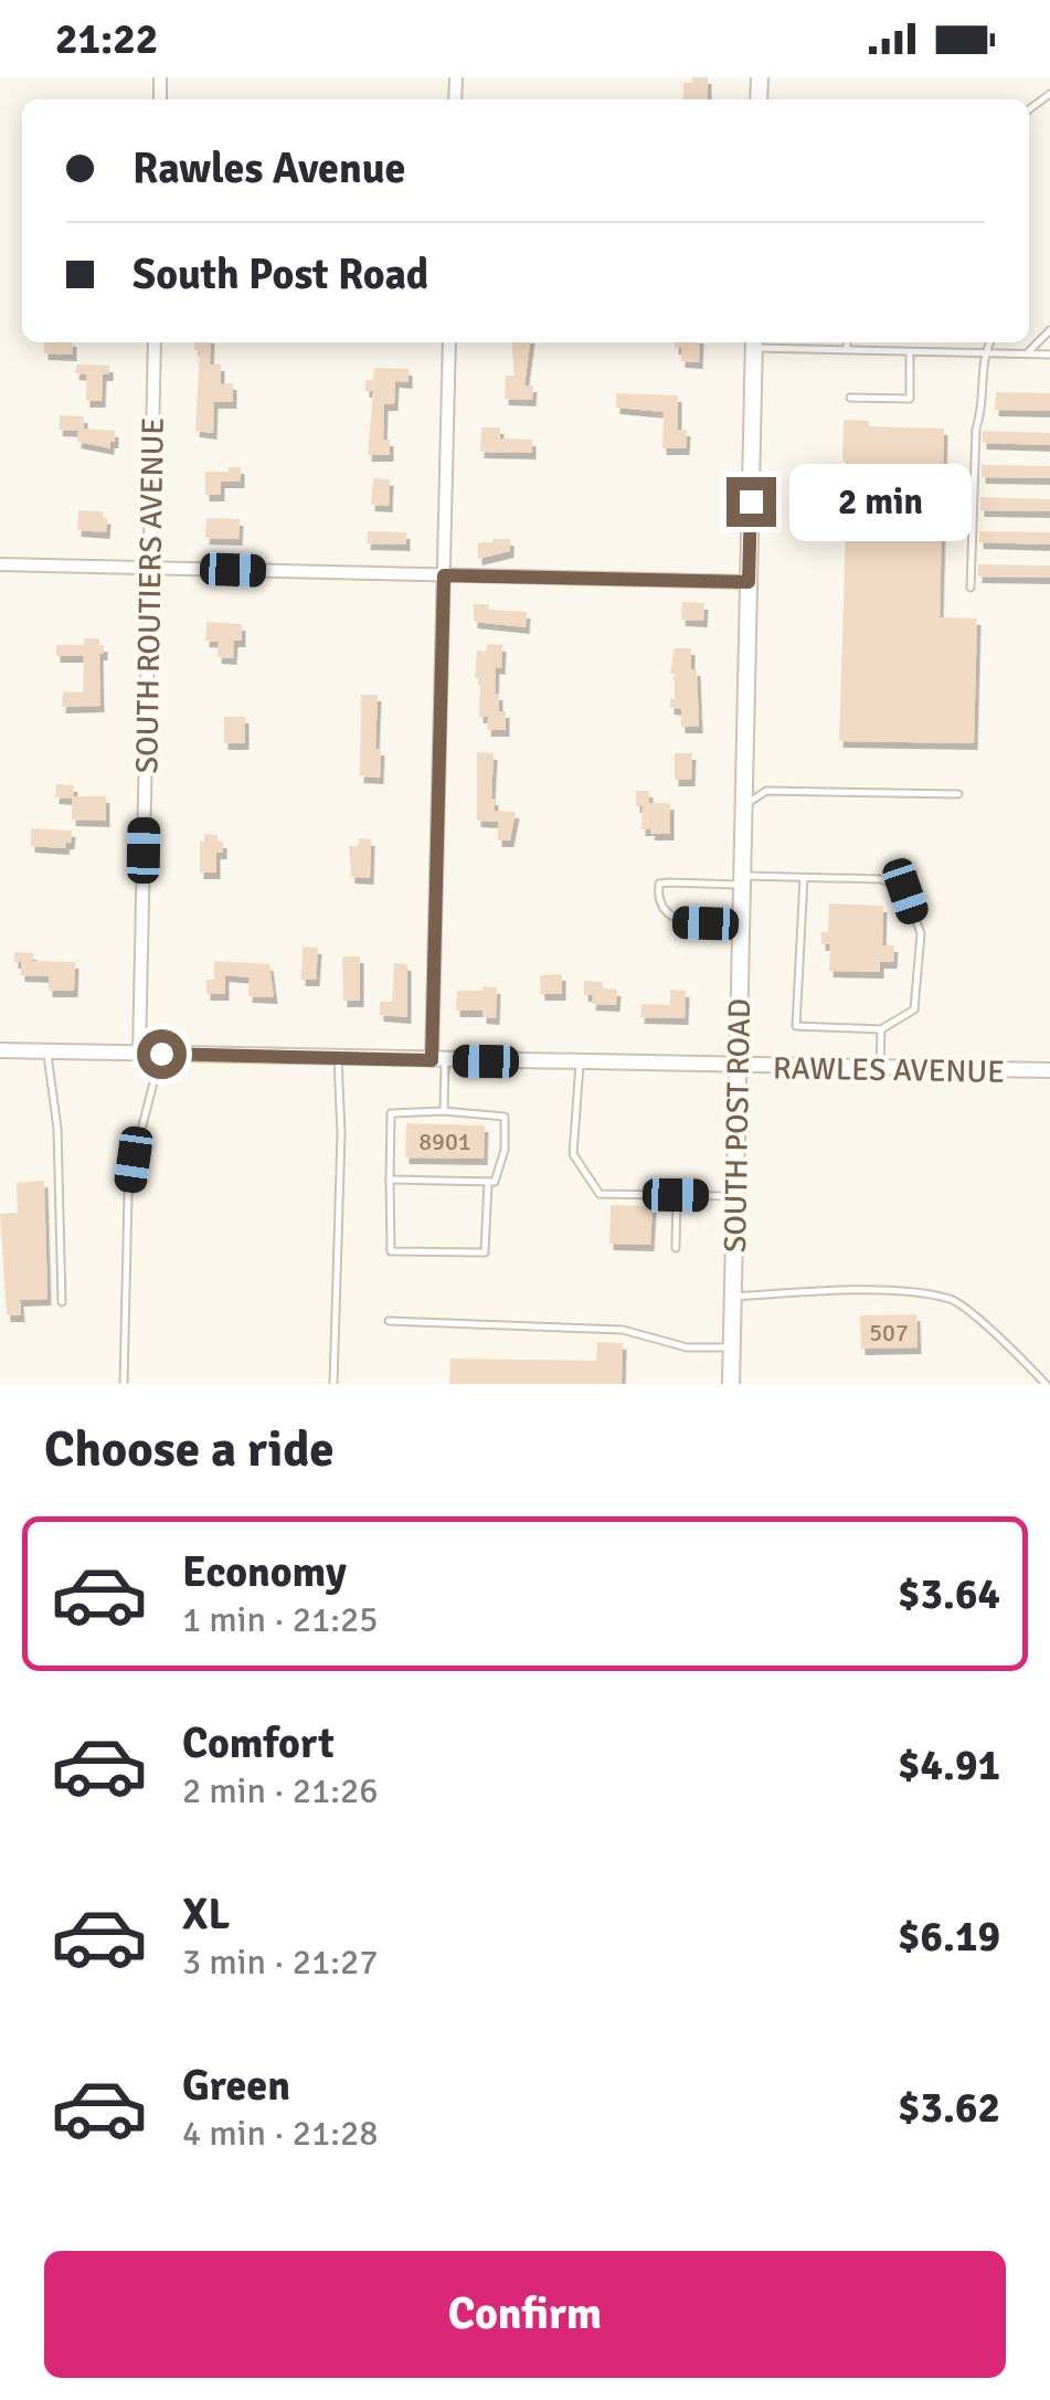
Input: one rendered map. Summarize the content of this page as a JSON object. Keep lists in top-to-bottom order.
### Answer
{
  "streets": {
    "main road": ["SOUTH POST ROAD"],
    "street": ["SOUTH ROUTIERS AVENUE", "RAWLES AVENUE"]
  },
  "crossings": [
    ["SOUTH ROUTIERS AVENUE", "RAWLES AVENUE"],
    ["RAWLES AVENUE", "SOUTH POST ROAD"]
  ],
  "house_numbers": ["8901", "507"],
  "page": {
    "status": "21:22",
    "banner": ["Rawles Avenue", "South Post Road"],
    "bubble": "2 min",
    "heading": "Choose a ride",
    "list": [
      {
        "name": "Economy",
        "note": "1 min · 21:25",
        "value": "$3.64"
      },
      {
        "name": "Comfort",
        "note": "2 min · 21:26",
        "value": "$4.91"
      },
      {
        "name": "XL",
        "note": "3 min · 21:27",
        "value": "$6.19"
      },
      {
        "name": "Green",
        "note": "4 min · 21:28",
        "value": "$3.62"
      }
    ],
    "buttons": "Confirm"
  }
}
